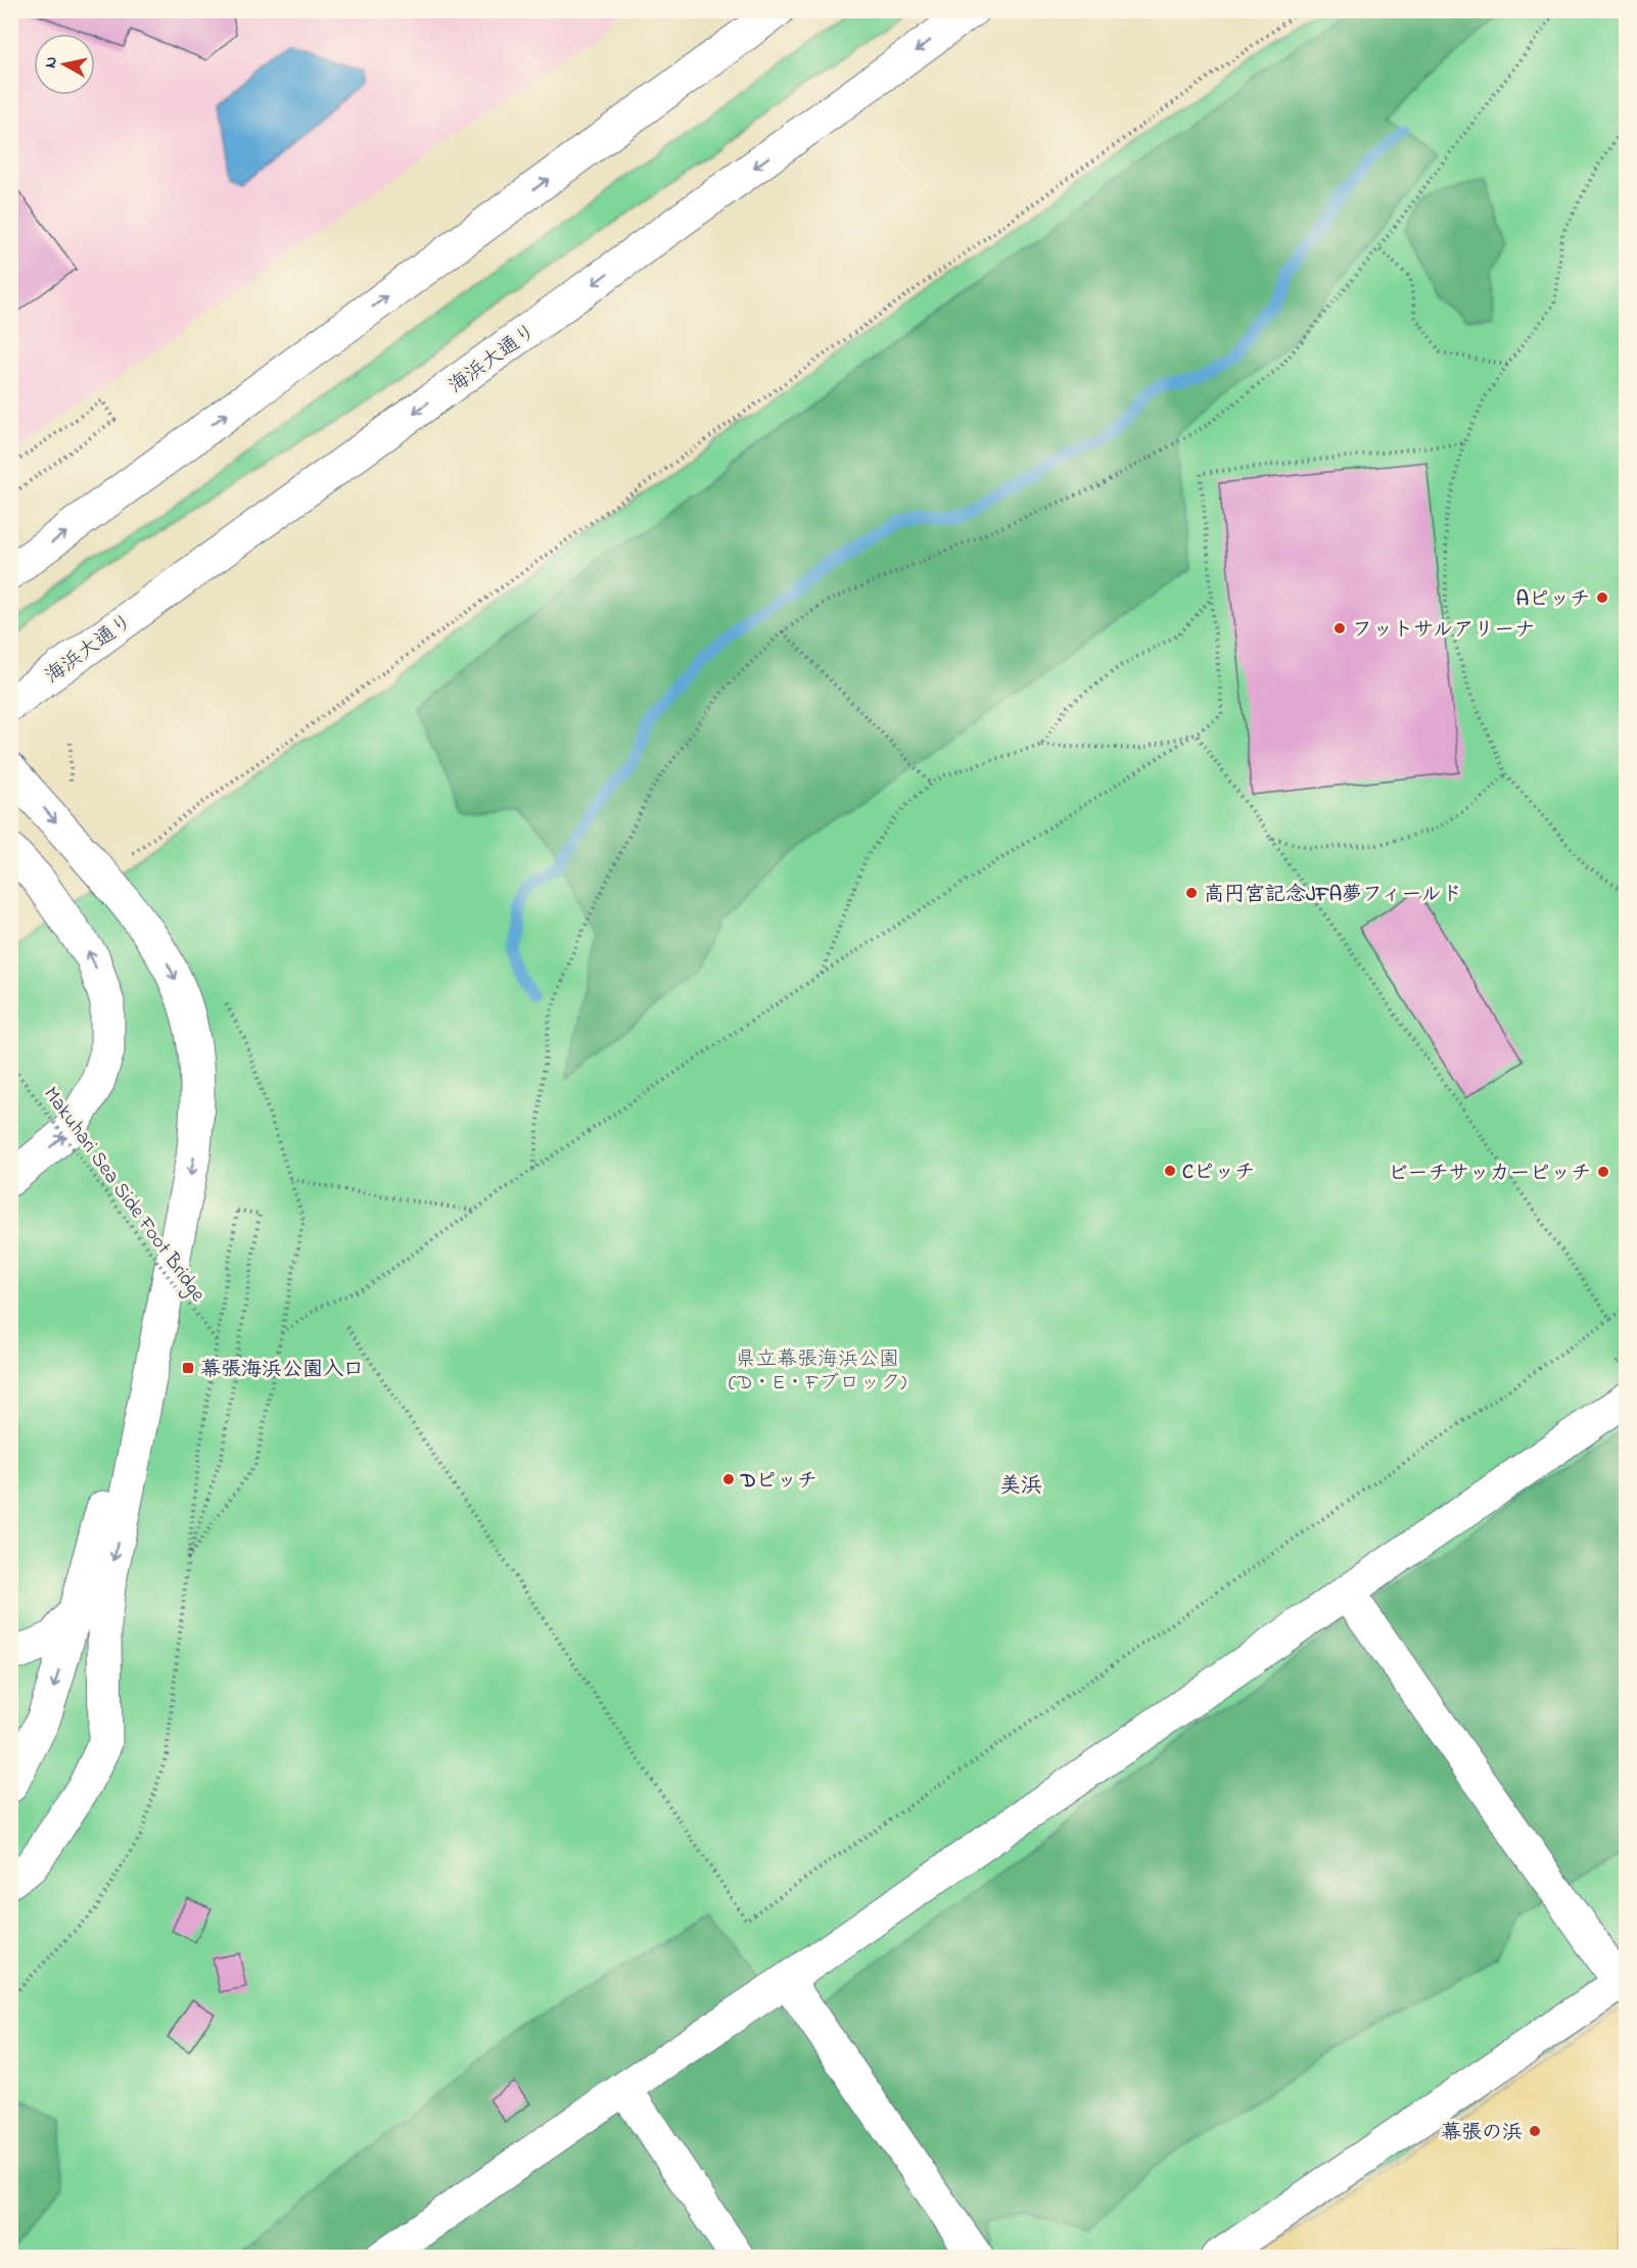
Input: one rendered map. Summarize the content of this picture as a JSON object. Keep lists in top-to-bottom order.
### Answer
{
  "streets": {
    "street": ["海浜大通り"],
    "path": ["Makuhari Sea Side Foot Bridge"]
  },
  "districts": ["美浜"],
  "parks": ["県立幕張海浜公園 (D・E・Fブロック)"],
  "places": {
    "other": [
      "Aピッチ",
      "フットサルアリーナ",
      "高円宮記念JFA夢フィールド",
      "Cピッチ",
      "ビーチサッカーピッチ",
      "Dピッチ",
      "幕張の浜"
    ],
    "transit": ["幕張海浜公園入口"]
  },
  "north": "left"
}
